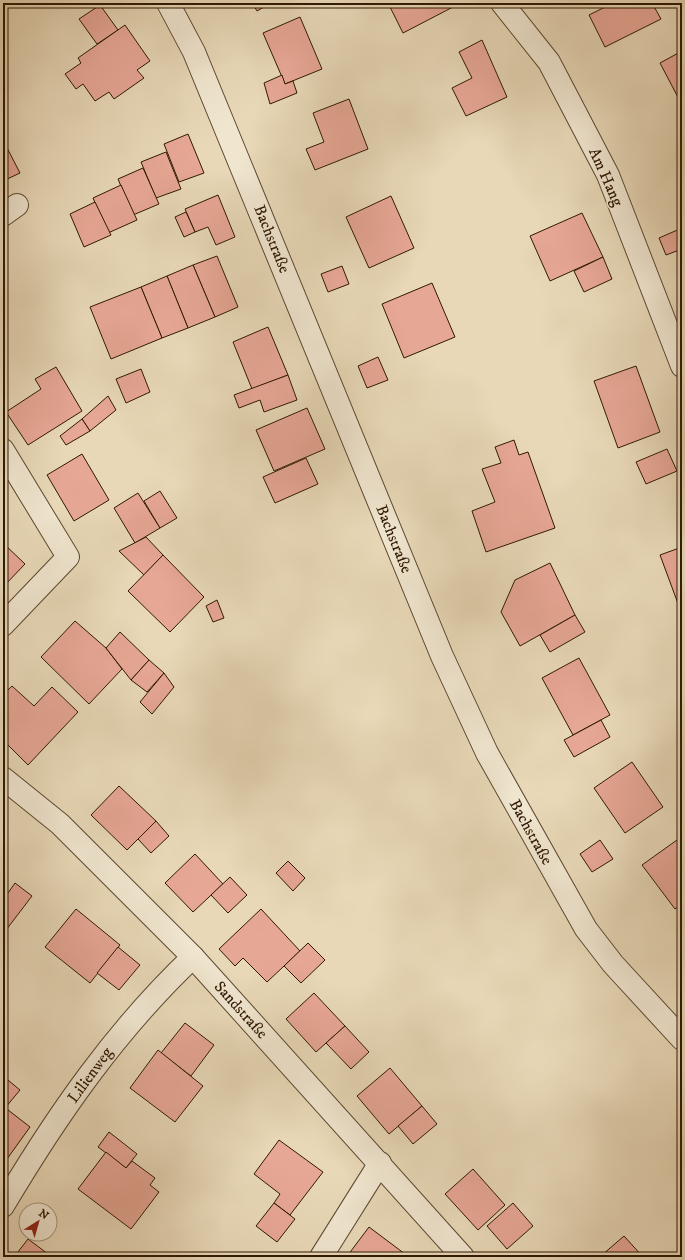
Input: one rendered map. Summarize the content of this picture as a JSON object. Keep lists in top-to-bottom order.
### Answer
{
  "streets": {
    "street": [
      "Am Hang",
      "Bachstraße",
      "Sandstraße",
      "Lilienweg"
    ]
  },
  "crossings": [
    ["Sandstraße", "Lilienweg"]
  ],
  "north": "top right"
}
